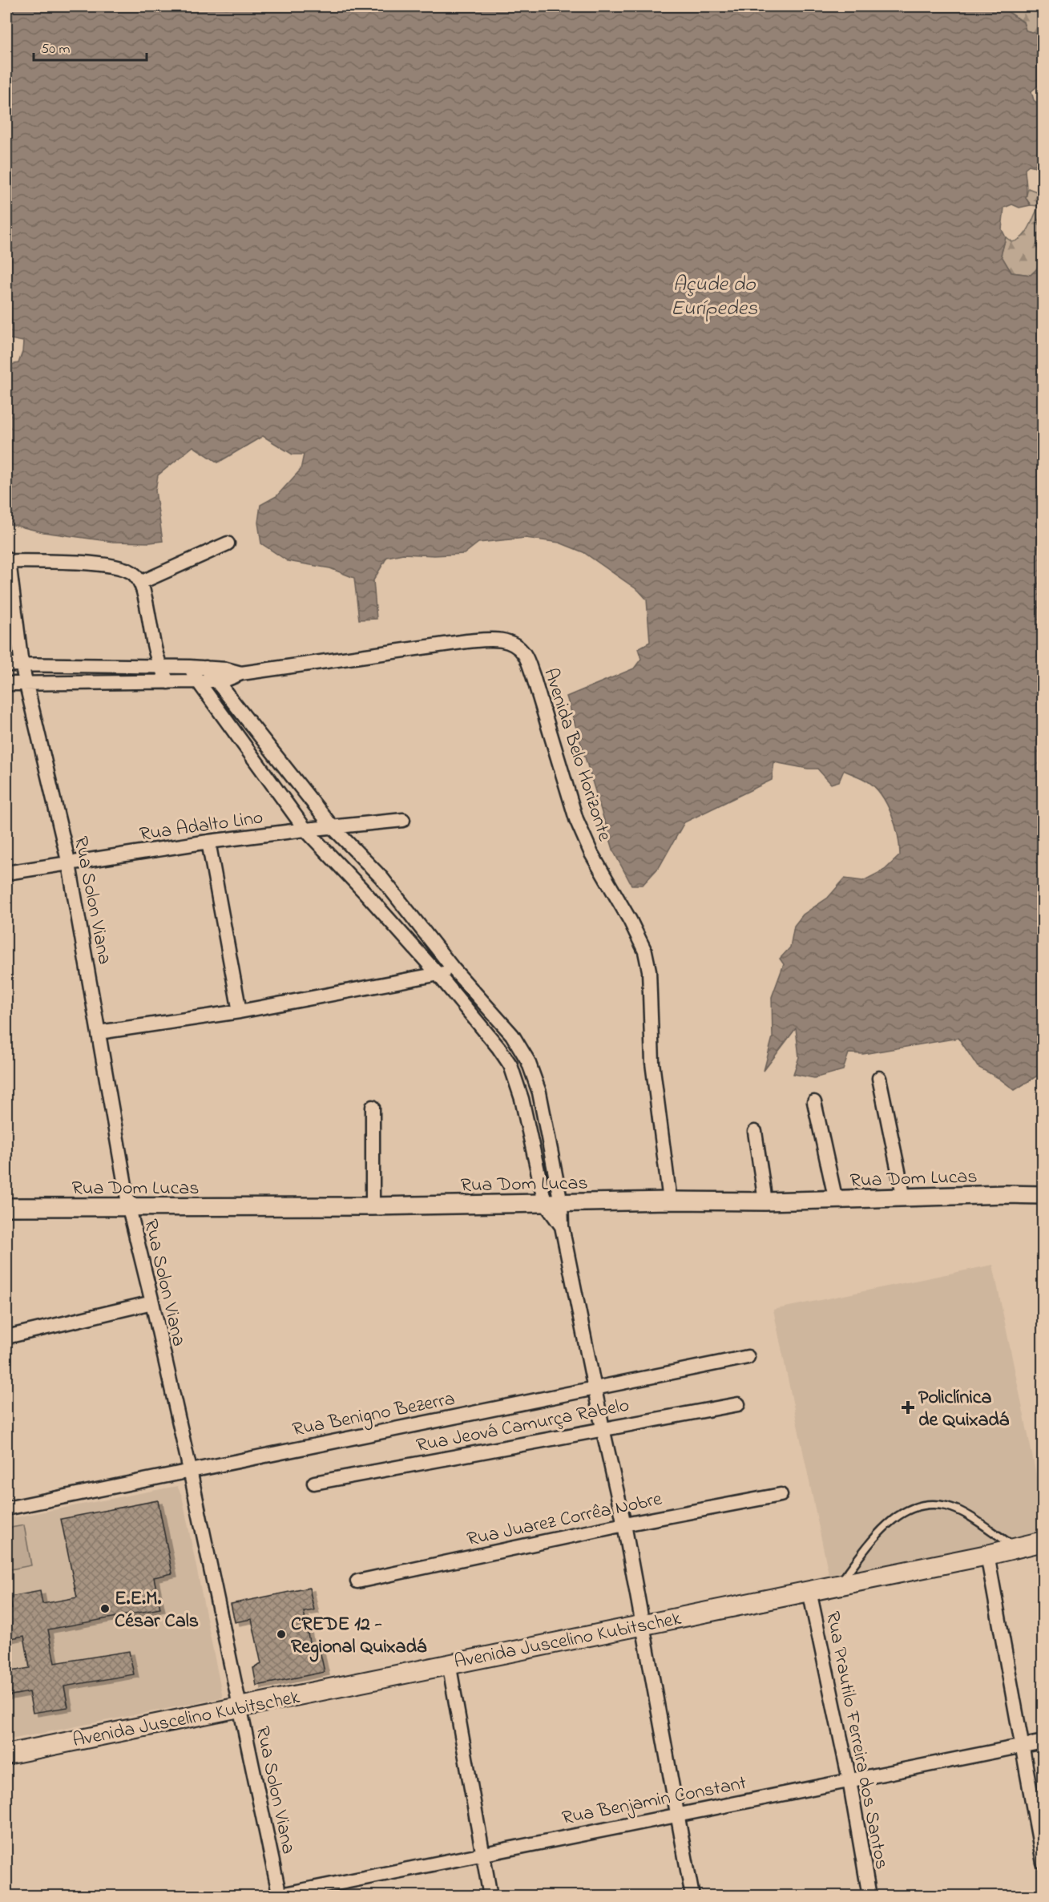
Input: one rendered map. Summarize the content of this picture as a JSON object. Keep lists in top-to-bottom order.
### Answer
{
  "streets": {
    "main road": ["Avenida Juscelino Kubitschek"],
    "street": [
      "Avenida Belo Horizonte",
      "Rua Adalto Lino",
      "Rua Solon Viana",
      "Rua Dom Lucas",
      "Rua Benigno Bezerra",
      "Rua Jeová Camurça Rabelo",
      "Rua Juarez Corrêa Nobre",
      "Rua Prautilo Ferreira dos Santos",
      "Rua Benjamin Constant"
    ]
  },
  "crossings": [
    ["Avenida Belo Horizonte", "Rua Dom Lucas"],
    ["Rua Adalto Lino", "Rua Solon Viana"],
    ["Rua Solon Viana", "Rua Dom Lucas"],
    ["Rua Solon Viana", "Rua Benigno Bezerra"],
    ["Rua Solon Viana", "Avenida Juscelino Kubitschek"],
    ["Rua Solon Viana", "Rua Benjamin Constant"],
    ["Avenida Juscelino Kubitschek", "Rua Prautilo Ferreira dos Santos"],
    ["Rua Prautilo Ferreira dos Santos", "Rua Benjamin Constant"]
  ],
  "water": ["Açude do Eurípedes"],
  "places": {
    "health": ["Policlínica de Quixadá"],
    "other": ["E.E.M. César Cals", "CREDE 12 - Regional Quixadá"]
  },
  "scale_bar": "50 m"
}
